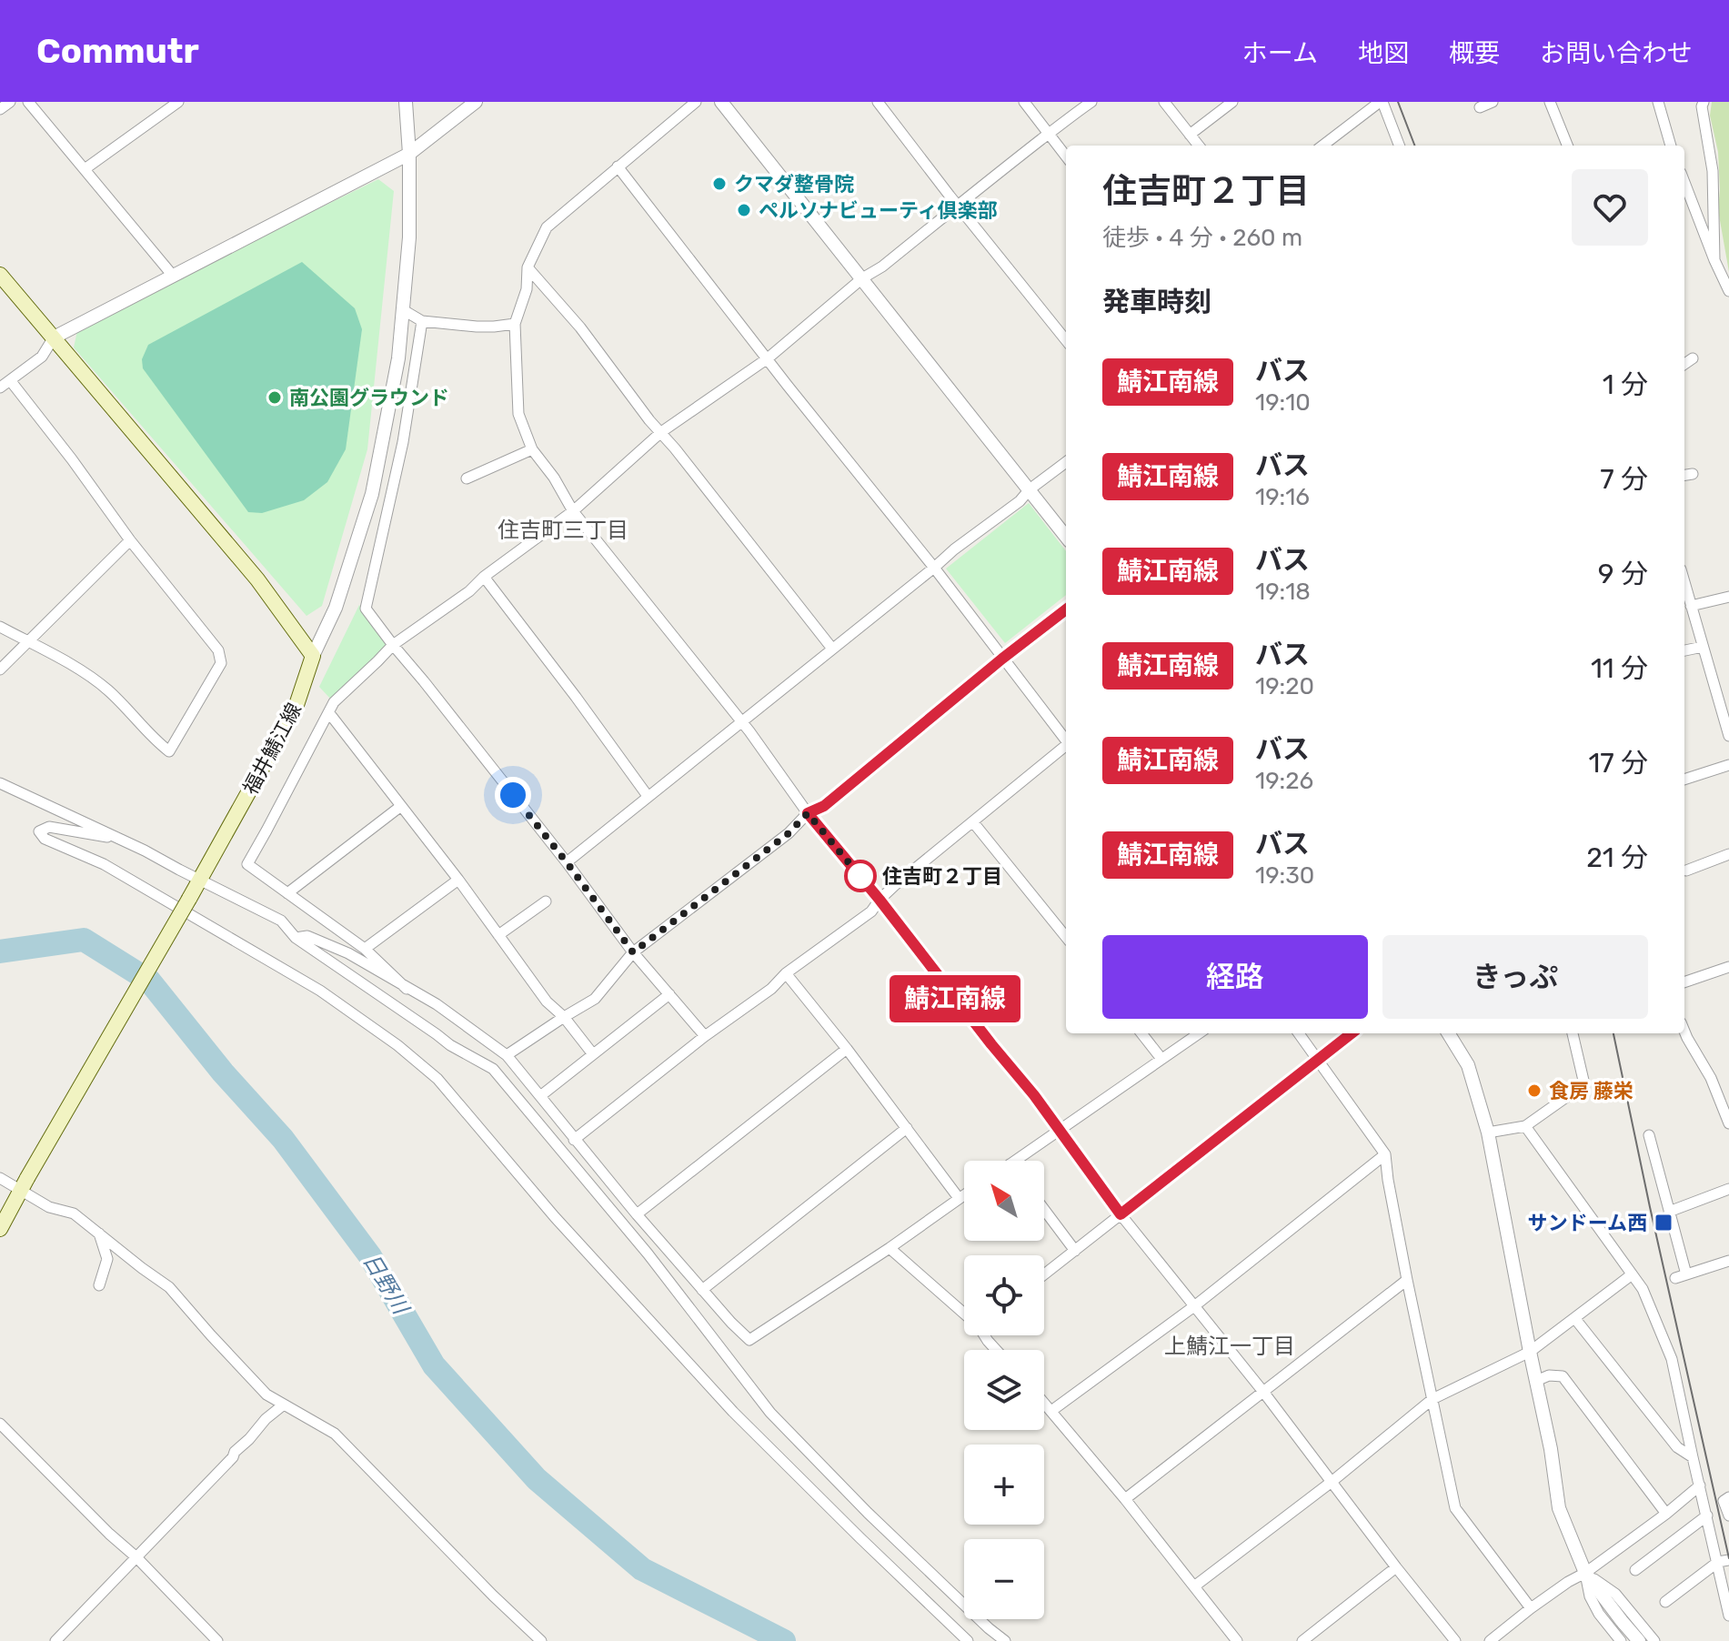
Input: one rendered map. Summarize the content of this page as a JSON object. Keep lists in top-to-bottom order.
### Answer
{
  "streets": {
    "main road": ["福井鯖江線"]
  },
  "districts": ["住吉町三丁目", "上鯖江一丁目"],
  "water": ["日野川"],
  "places": {
    "other": [
      "クマダ整骨院",
      "ペルソナビューティ倶楽部",
      "南公園グラウンド",
      "住吉町２丁目",
      "食房 藤栄"
    ],
    "transit": ["サンドーム西"]
  },
  "lines": ["bus line 鯖江南線"],
  "north": "top left",
  "page": {
    "header": "Commutr",
    "nav": [
      "ホーム",
      "地図",
      "概要",
      "お問い合わせ"
    ],
    "on_map": "鯖江南線",
    "heading": [
      ["住吉町２丁目", "徒歩 · 4 分 · 260 m"],
      "発車時刻"
    ],
    "list": [
      {
        "mark": "鯖江南線",
        "name": "バス",
        "note": "19:10",
        "value": "1 分"
      },
      {
        "mark": "鯖江南線",
        "name": "バス",
        "note": "19:16",
        "value": "7 分"
      },
      {
        "mark": "鯖江南線",
        "name": "バス",
        "note": "19:18",
        "value": "9 分"
      },
      {
        "mark": "鯖江南線",
        "name": "バス",
        "note": "19:20",
        "value": "11 分"
      },
      {
        "mark": "鯖江南線",
        "name": "バス",
        "note": "19:26",
        "value": "17 分"
      },
      {
        "mark": "鯖江南線",
        "name": "バス",
        "note": "19:30",
        "value": "21 分"
      }
    ],
    "buttons": ["経路", "きっぷ"],
    "map_buttons": ["+", "−"]
  }
}
